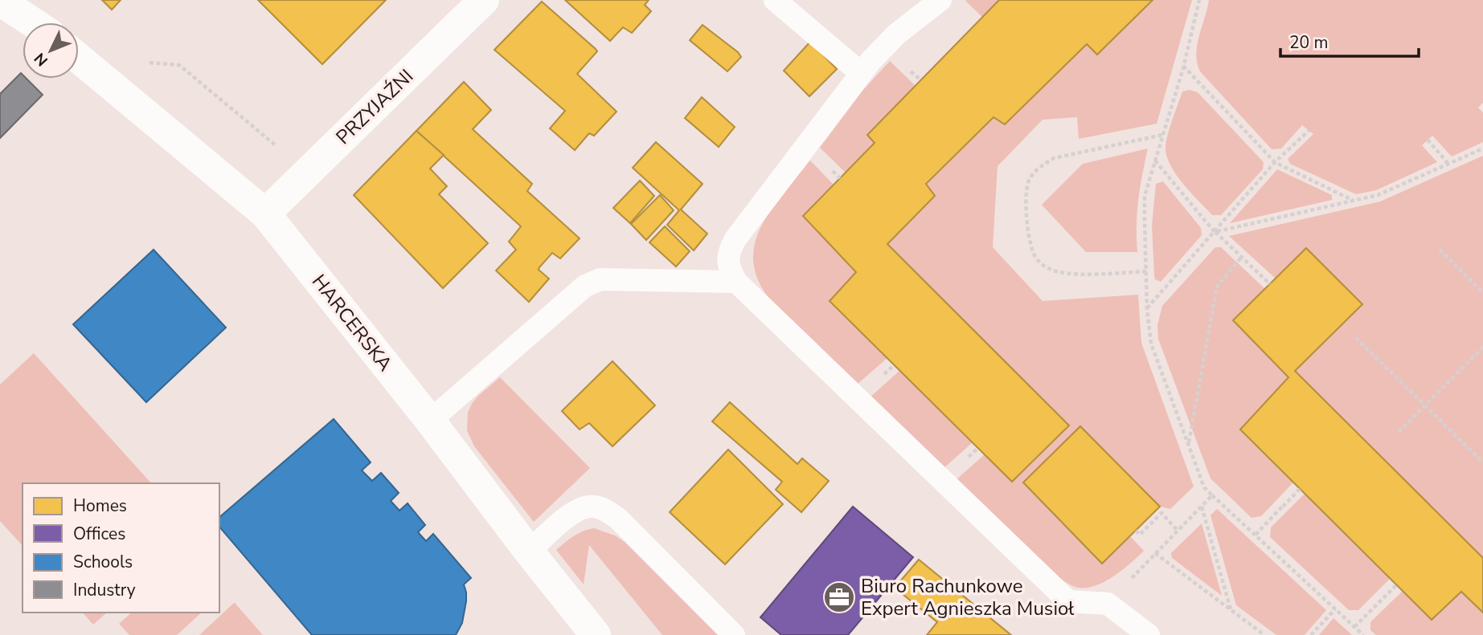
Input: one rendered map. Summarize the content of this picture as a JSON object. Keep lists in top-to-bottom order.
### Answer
{
  "streets": {
    "street": ["PRZYJAŹNI", "HARCERSKA"]
  },
  "crossings": [
    ["PRZYJAŹNI", "HARCERSKA"]
  ],
  "places": {
    "office": ["Biuro Rachunkowe Expert Agnieszka Musioł"]
  },
  "legend": [
    "Homes",
    "Offices",
    "Schools",
    "Industry"
  ],
  "scale_bar": "20 m",
  "north": "bottom left"
}
